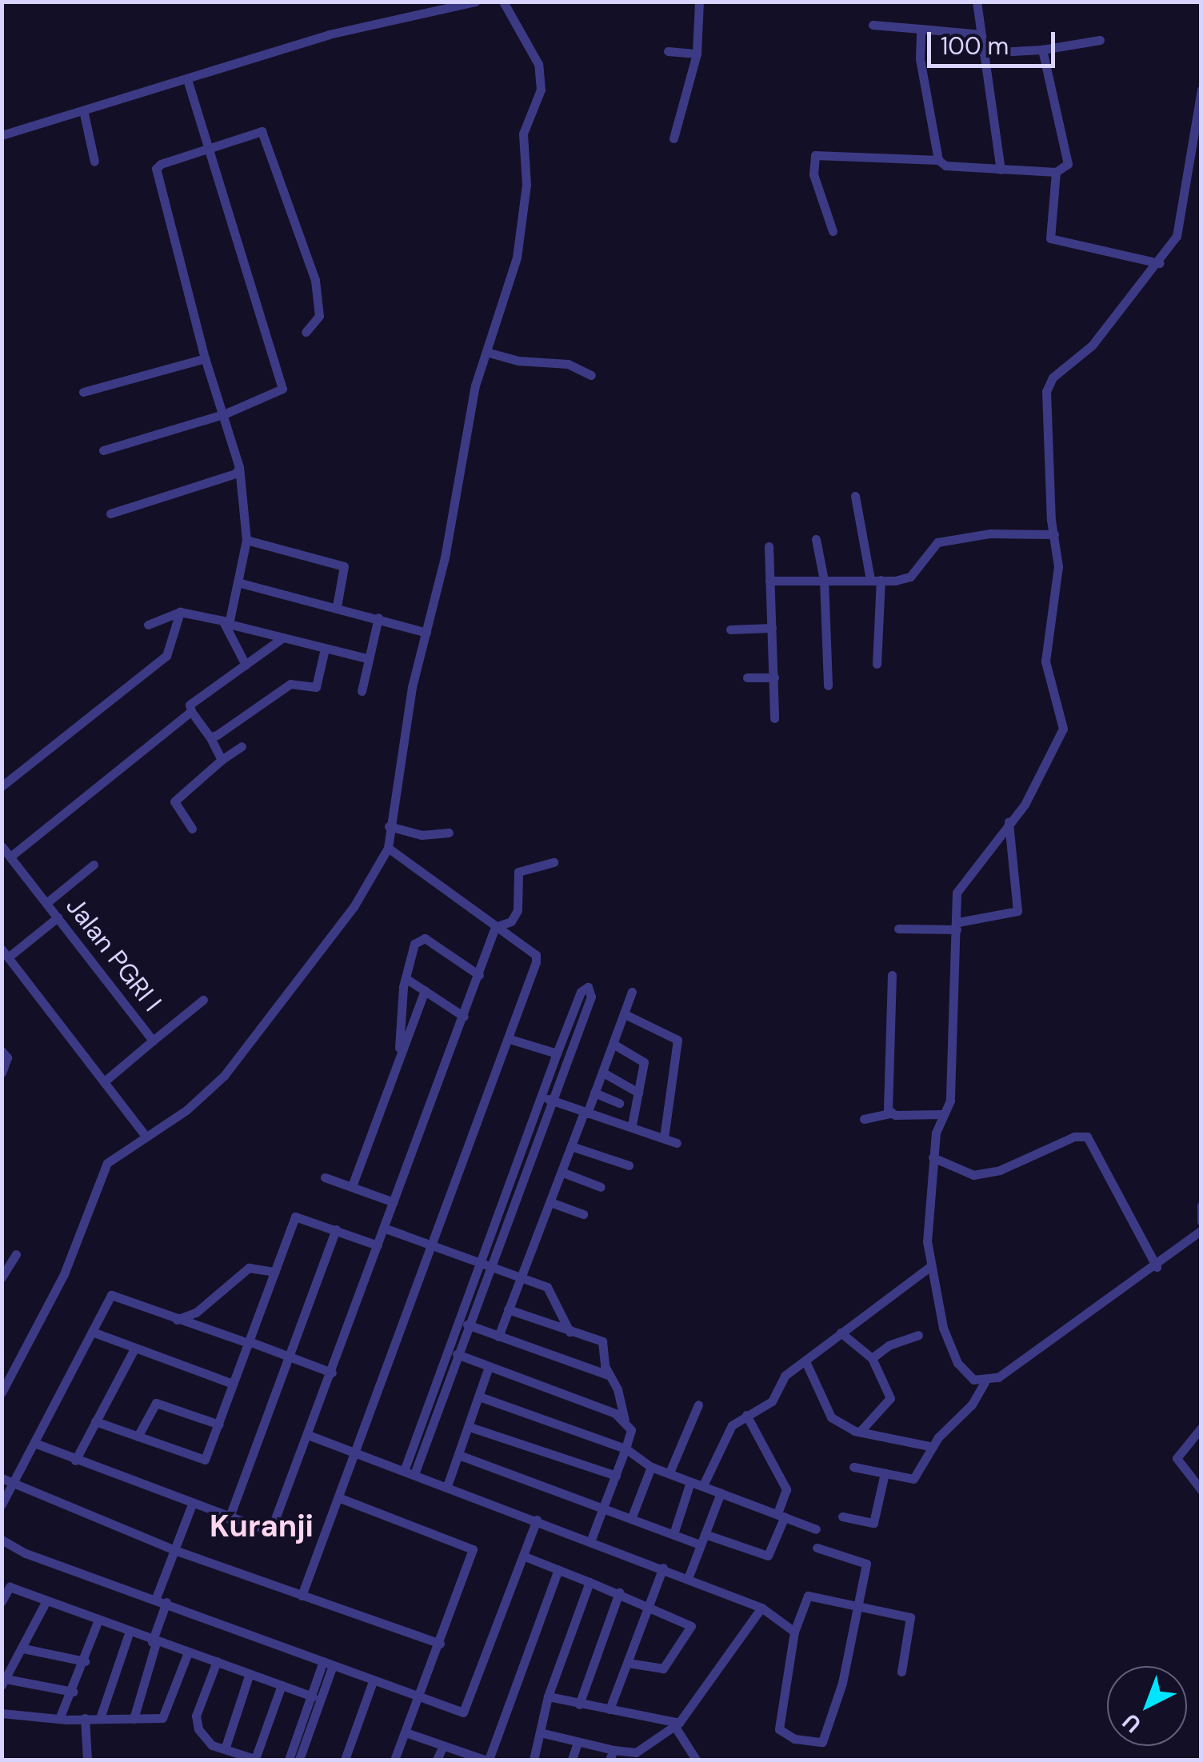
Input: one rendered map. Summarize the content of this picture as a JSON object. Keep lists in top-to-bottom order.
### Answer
{
  "streets": {
    "street": ["Jalan PGRI I"]
  },
  "districts": ["Kuranji"],
  "scale_bar": "100 m",
  "north": "bottom left"
}
